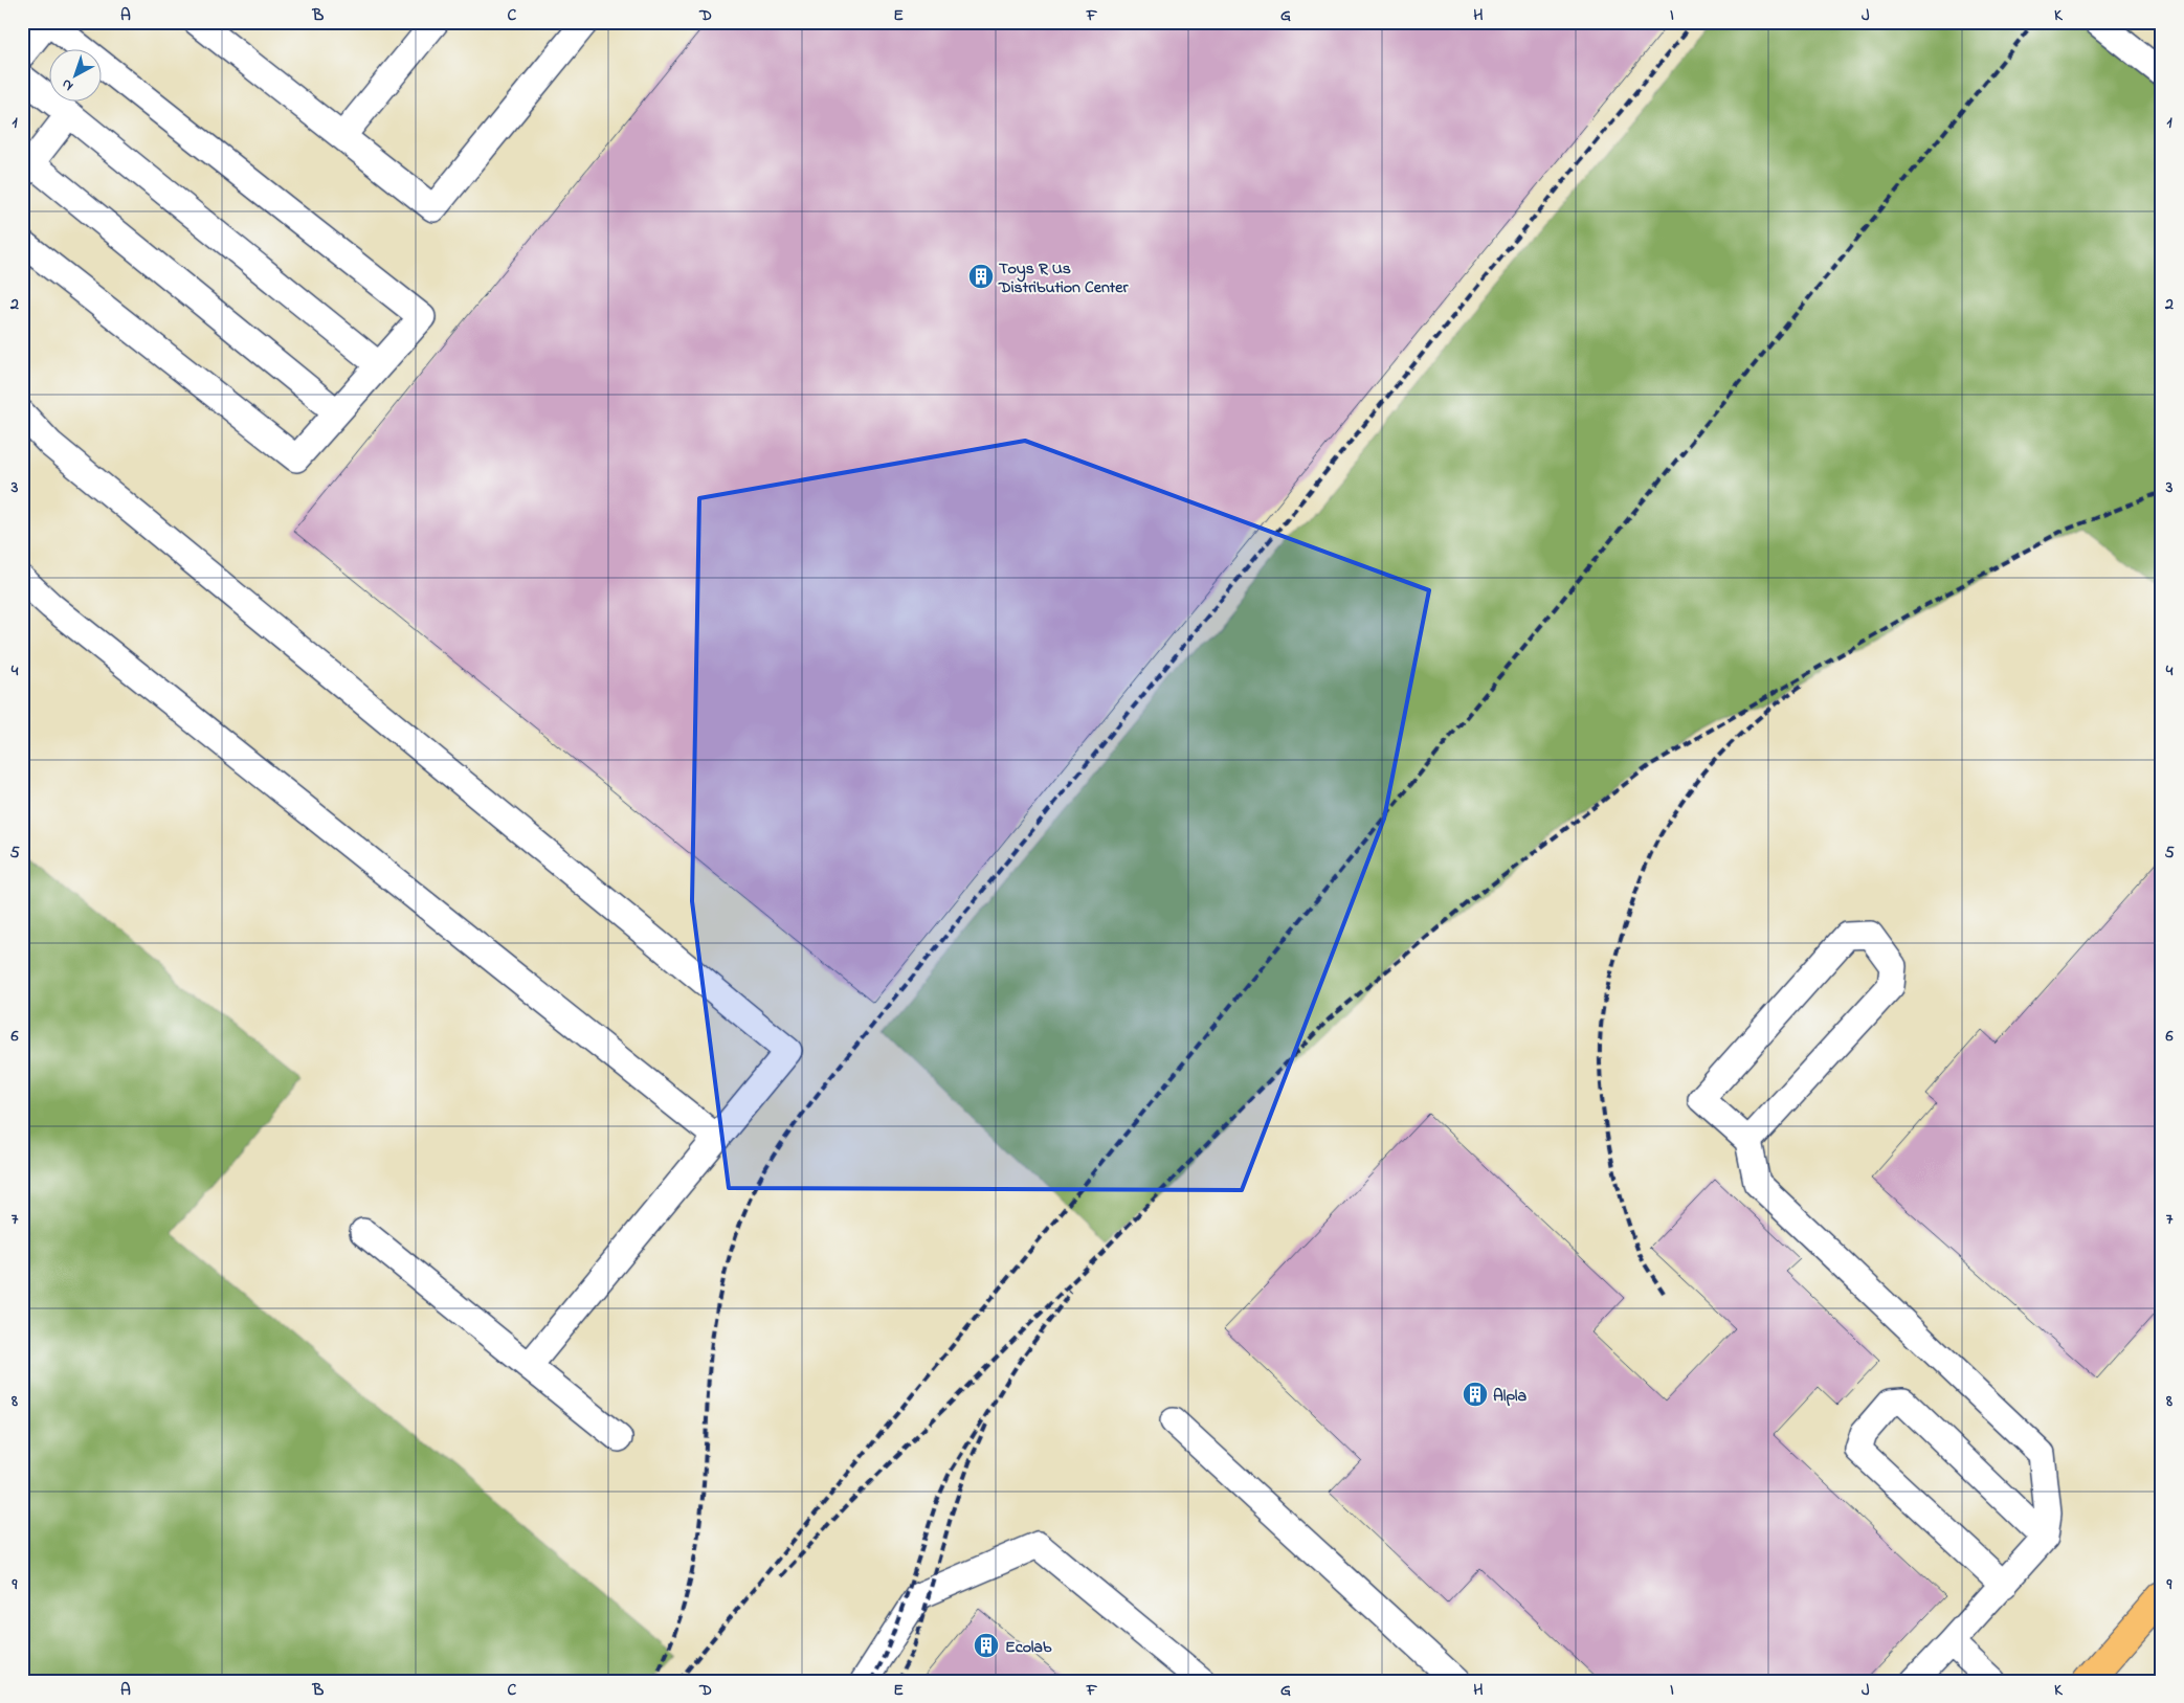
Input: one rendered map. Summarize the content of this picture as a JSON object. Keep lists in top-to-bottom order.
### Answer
{
  "places": {
    "building": ["Toys R Us Distribution Center", "Alpla", "Ecolab"]
  },
  "north": "bottom left",
  "grid": {
    "columns": [
      "A",
      "B",
      "C",
      "D",
      "E",
      "F",
      "G",
      "H",
      "I",
      "J",
      "K"
    ],
    "rows": [
      "1",
      "2",
      "3",
      "4",
      "5",
      "6",
      "7",
      "8",
      "9"
    ]
  }
}
